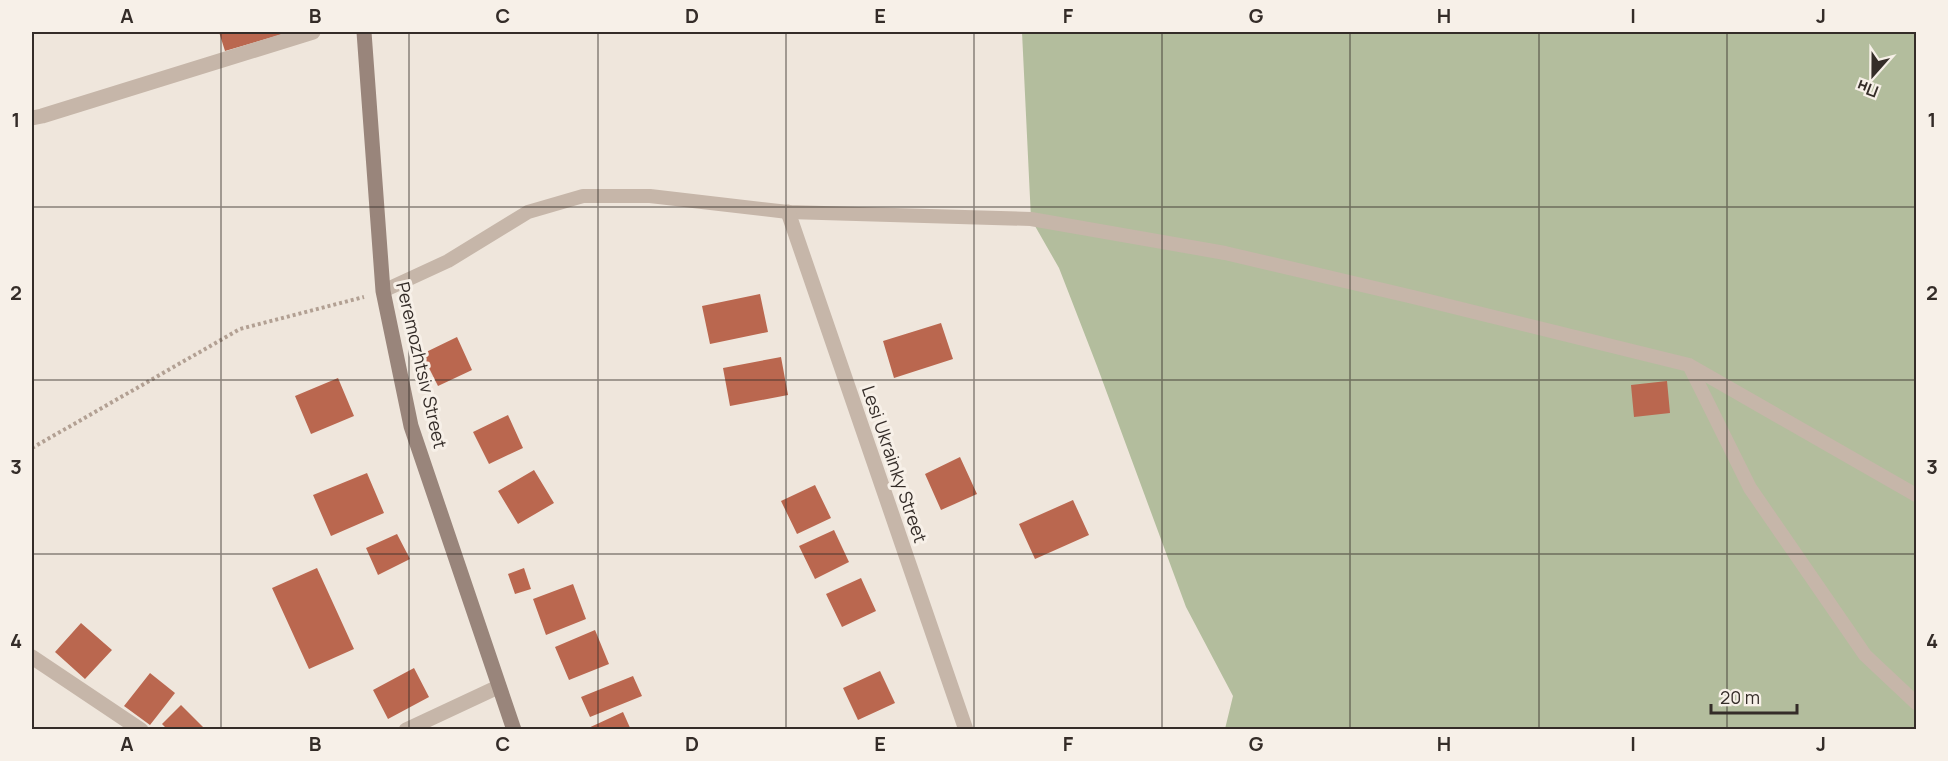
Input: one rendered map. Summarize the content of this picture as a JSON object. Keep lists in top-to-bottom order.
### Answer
{
  "streets": {
    "main road": ["Peremozhtsiv Street"],
    "street": ["Lesi Ukrainky Street"]
  },
  "scale_bar": "20 m",
  "north": "bottom",
  "grid": {
    "columns": [
      "A",
      "B",
      "C",
      "D",
      "E",
      "F",
      "G",
      "H",
      "I",
      "J"
    ],
    "rows": [
      "1",
      "2",
      "3",
      "4"
    ]
  }
}
